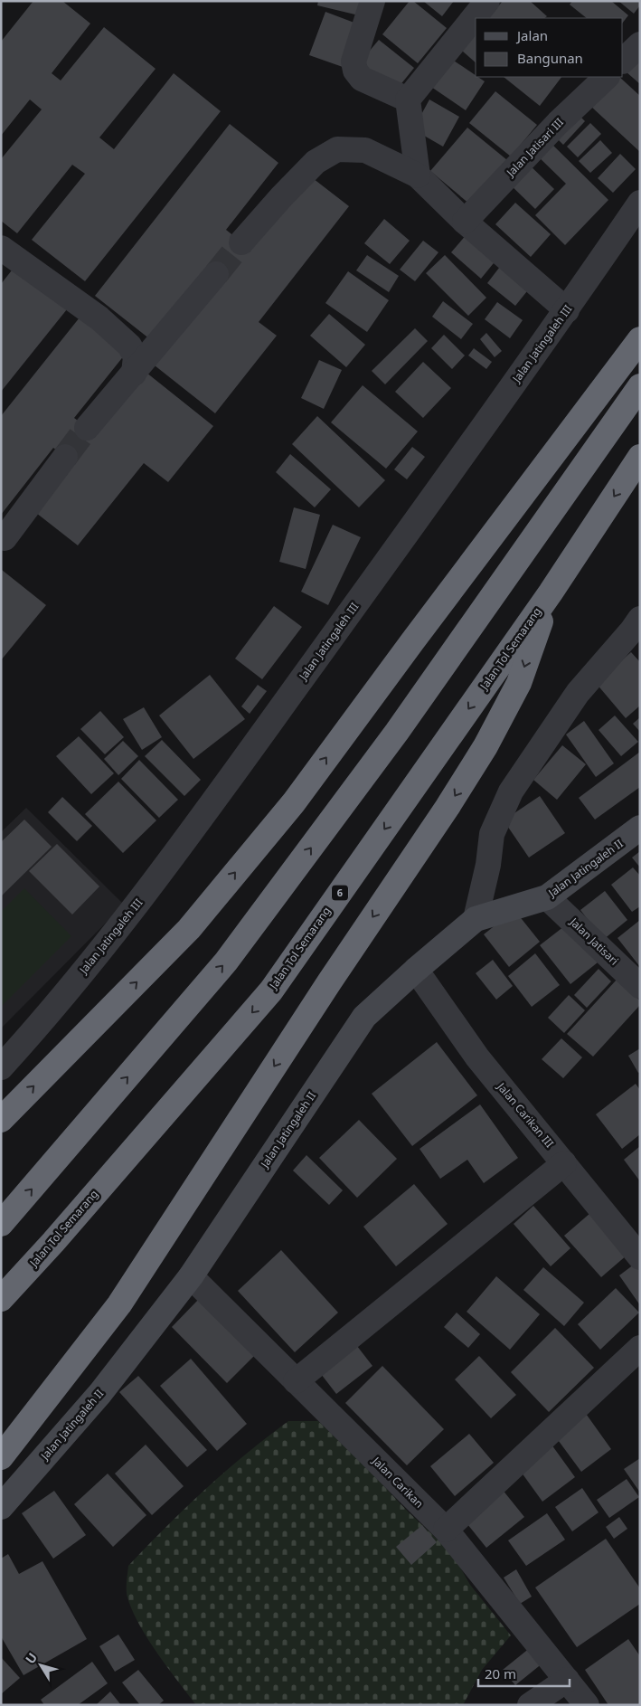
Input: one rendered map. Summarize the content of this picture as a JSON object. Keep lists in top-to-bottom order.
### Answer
{
  "streets": {
    "highway": ["Jalan Tol Semarang", "6"],
    "street": [
      "Jalan Jatisari III",
      "Jalan Jatingaleh III",
      "Jalan Jatingaleh II",
      "Jalan Jatisari",
      "Jalan Carikan III",
      "Jalan Carikan"
    ]
  },
  "crossings": [
    ["Jalan Jatingaleh II", "Jalan Jatisari"],
    ["Jalan Jatingaleh II", "Jalan Carikan III"],
    ["Jalan Jatingaleh II", "Jalan Carikan"]
  ],
  "legend": ["Jalan", "Bangunan"],
  "scale_bar": "20 m",
  "north": "top left"
}
